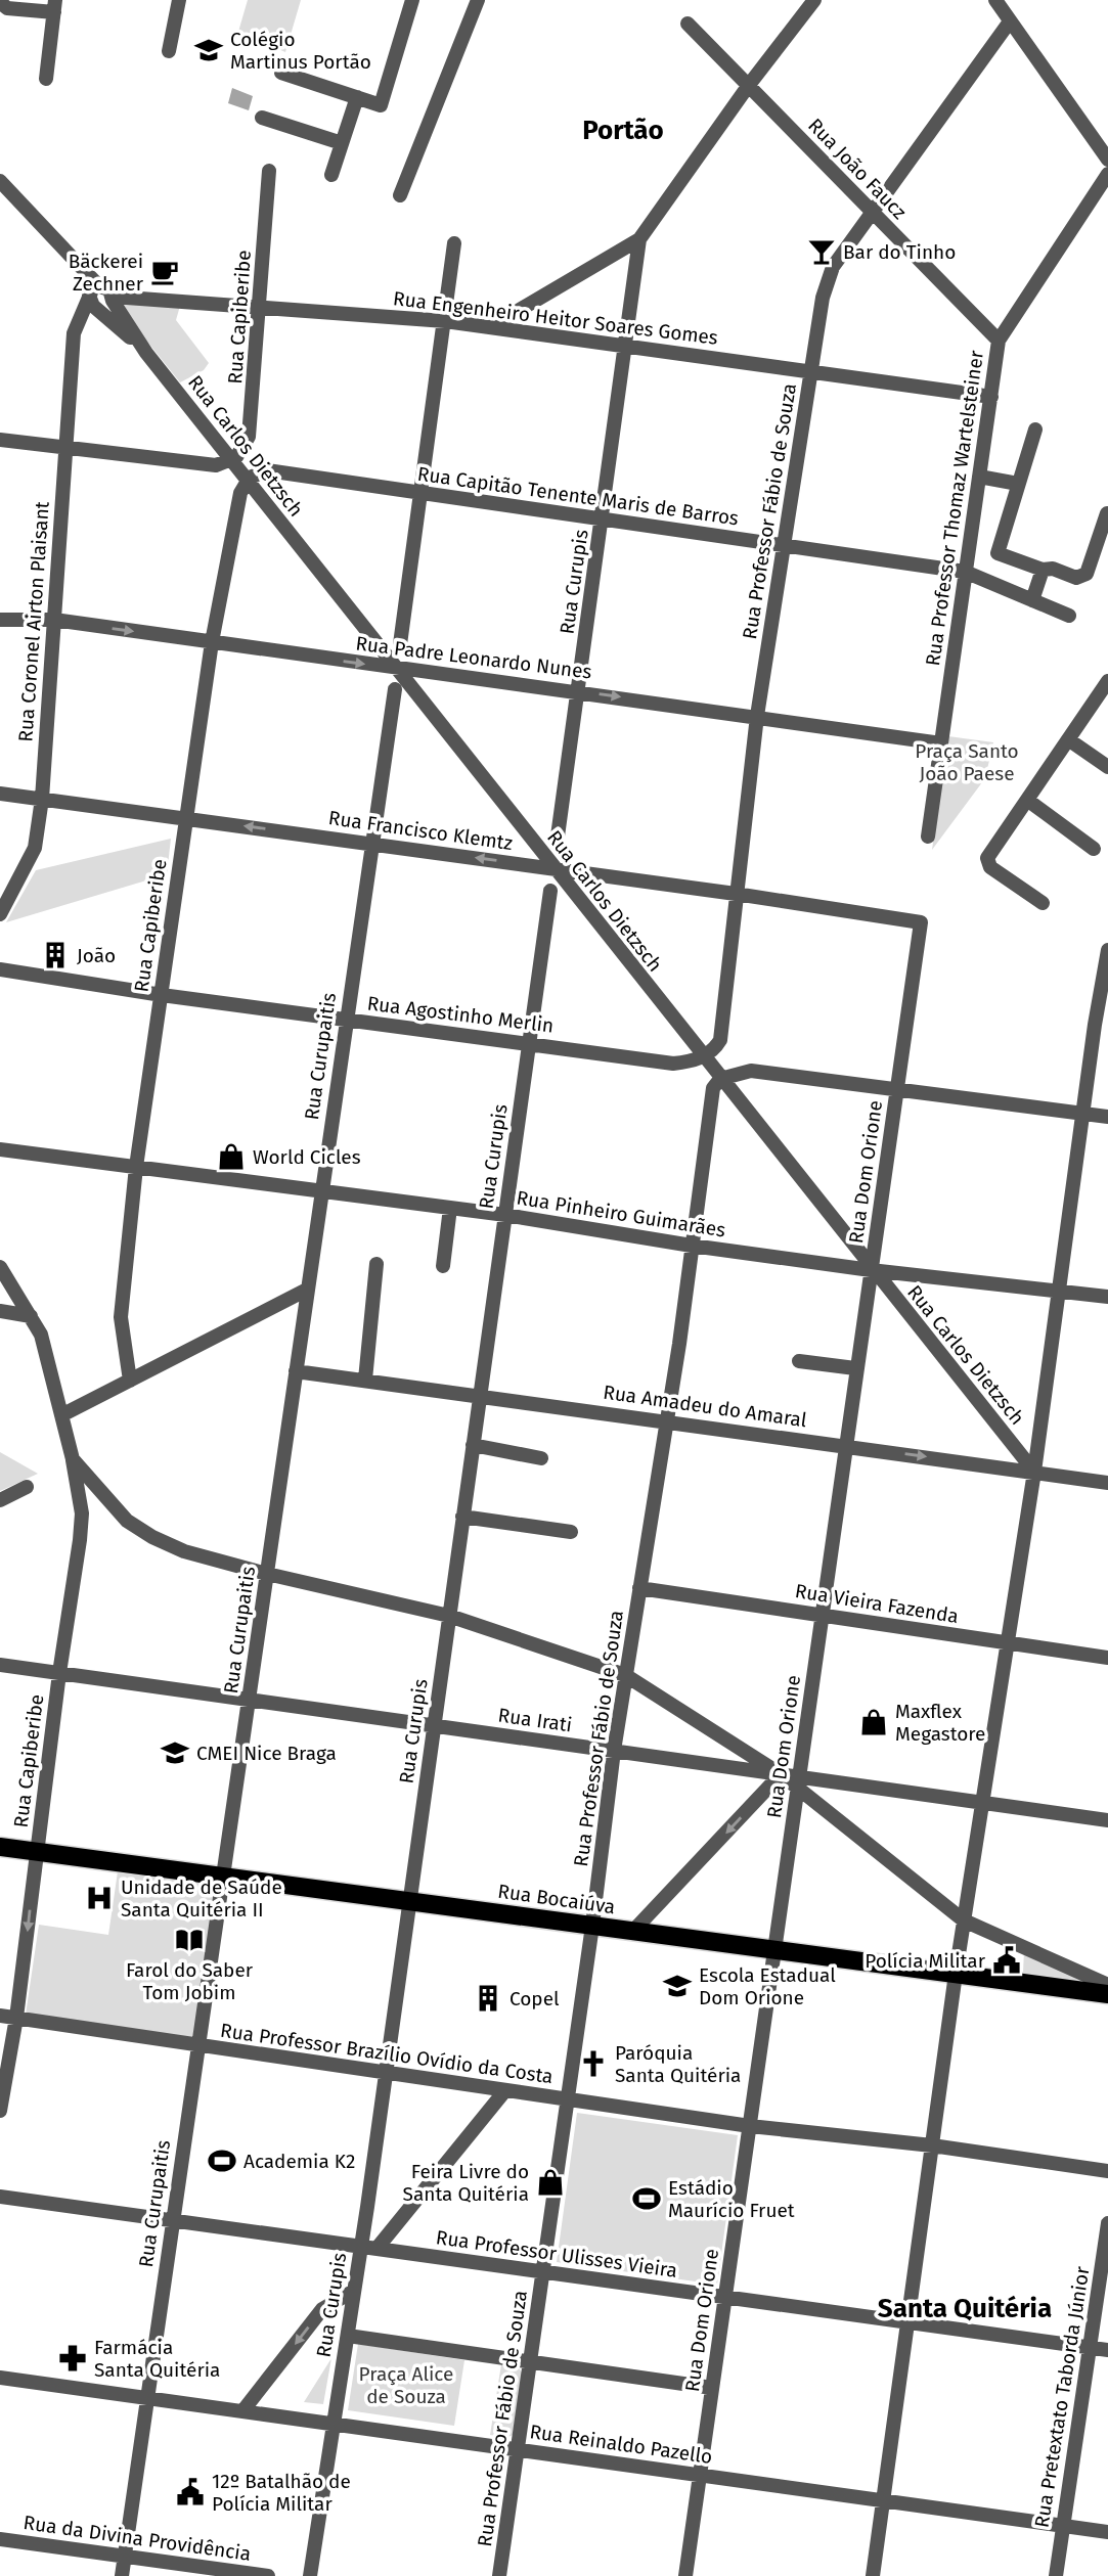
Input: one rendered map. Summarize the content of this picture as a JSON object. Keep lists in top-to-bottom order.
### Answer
{
  "streets": {
    "main road": ["Rua Bocaiúva"],
    "street": [
      "Rua João Faucz",
      "Rua Capiberibe",
      "Rua Engenheiro Heitor Soares Gomes",
      "Rua Carlos Dietzsch",
      "Rua Capitão Tenente Maris de Barros",
      "Rua Professor Thomaz Wartelsteiner",
      "Rua Professor Fábio de Souza",
      "Rua Curupis",
      "Rua Coronel Airton Plaisant",
      "Rua Padre Leonardo Nunes",
      "Rua Francisco Klemtz",
      "Rua Agostinho Merlin",
      "Rua Curupaitis",
      "Rua Dom Orione",
      "Rua Pinheiro Guimarães",
      "Rua Amadeu do Amaral",
      "Rua Vieira Fazenda",
      "Rua Irati",
      "Rua Professor Brazílio Ovídio da Costa",
      "Rua Professor Ulisses Vieira",
      "Rua Pretextato Taborda Júnior",
      "Rua Reinaldo Pazello",
      "Rua da Divina Providência"
    ]
  },
  "crossings": [
    ["Rua João Faucz", "Rua Professor Thomaz Wartelsteiner"],
    ["Rua João Faucz", "Rua Professor Fábio de Souza"],
    ["Rua Capiberibe", "Rua Engenheiro Heitor Soares Gomes"],
    ["Rua Capiberibe", "Rua Carlos Dietzsch"],
    ["Rua Capiberibe", "Rua Capitão Tenente Maris de Barros"],
    ["Rua Capiberibe", "Rua Padre Leonardo Nunes"],
    ["Rua Capiberibe", "Rua Francisco Klemtz"],
    ["Rua Capiberibe", "Rua Agostinho Merlin"],
    ["Rua Capiberibe", "Rua Pinheiro Guimarães"],
    ["Rua Capiberibe", "Rua Irati"],
    ["Rua Capiberibe", "Rua Bocaiúva"],
    ["Rua Capiberibe", "Rua Professor Brazílio Ovídio da Costa"],
    ["Rua Engenheiro Heitor Soares Gomes", "Rua Carlos Dietzsch"],
    ["Rua Engenheiro Heitor Soares Gomes", "Rua Professor Thomaz Wartelsteiner"],
    ["Rua Engenheiro Heitor Soares Gomes", "Rua Professor Fábio de Souza"],
    ["Rua Engenheiro Heitor Soares Gomes", "Rua Curupis"],
    ["Rua Carlos Dietzsch", "Rua Capitão Tenente Maris de Barros"],
    ["Rua Carlos Dietzsch", "Rua Professor Fábio de Souza"],
    ["Rua Carlos Dietzsch", "Rua Coronel Airton Plaisant"],
    ["Rua Carlos Dietzsch", "Rua Padre Leonardo Nunes"],
    ["Rua Carlos Dietzsch", "Rua Francisco Klemtz"],
    ["Rua Carlos Dietzsch", "Rua Agostinho Merlin"],
    ["Rua Carlos Dietzsch", "Rua Dom Orione"],
    ["Rua Carlos Dietzsch", "Rua Pinheiro Guimarães"],
    ["Rua Carlos Dietzsch", "Rua Amadeu do Amaral"],
    ["Rua Capitão Tenente Maris de Barros", "Rua Professor Thomaz Wartelsteiner"],
    ["Rua Capitão Tenente Maris de Barros", "Rua Professor Fábio de Souza"],
    ["Rua Capitão Tenente Maris de Barros", "Rua Curupis"],
    ["Rua Professor Thomaz Wartelsteiner", "Rua Padre Leonardo Nunes"],
    ["Rua Professor Fábio de Souza", "Rua Padre Leonardo Nunes"],
    ["Rua Professor Fábio de Souza", "Rua Francisco Klemtz"],
    ["Rua Professor Fábio de Souza", "Rua Agostinho Merlin"],
    ["Rua Professor Fábio de Souza", "Rua Pinheiro Guimarães"],
    ["Rua Professor Fábio de Souza", "Rua Amadeu do Amaral"],
    ["Rua Professor Fábio de Souza", "Rua Vieira Fazenda"],
    ["Rua Professor Fábio de Souza", "Rua Irati"],
    ["Rua Professor Fábio de Souza", "Rua Bocaiúva"],
    ["Rua Professor Fábio de Souza", "Rua Professor Brazílio Ovídio da Costa"],
    ["Rua Professor Fábio de Souza", "Rua Professor Ulisses Vieira"],
    ["Rua Professor Fábio de Souza", "Rua Reinaldo Pazello"],
    ["Rua Curupis", "Rua Padre Leonardo Nunes"],
    ["Rua Curupis", "Rua Agostinho Merlin"],
    ["Rua Curupis", "Rua Pinheiro Guimarães"],
    ["Rua Curupis", "Rua Amadeu do Amaral"],
    ["Rua Curupis", "Rua Irati"],
    ["Rua Curupis", "Rua Bocaiúva"],
    ["Rua Curupis", "Rua Professor Brazílio Ovídio da Costa"],
    ["Rua Curupis", "Rua Professor Ulisses Vieira"],
    ["Rua Curupis", "Rua Reinaldo Pazello"],
    ["Rua Coronel Airton Plaisant", "Rua Padre Leonardo Nunes"],
    ["Rua Coronel Airton Plaisant", "Rua Francisco Klemtz"],
    ["Rua Francisco Klemtz", "Rua Curupaitis"],
    ["Rua Francisco Klemtz", "Rua Dom Orione"],
    ["Rua Agostinho Merlin", "Rua Curupaitis"],
    ["Rua Curupaitis", "Rua Pinheiro Guimarães"],
    ["Rua Curupaitis", "Rua Amadeu do Amaral"],
    ["Rua Curupaitis", "Rua Irati"],
    ["Rua Curupaitis", "Rua Bocaiúva"],
    ["Rua Curupaitis", "Rua Professor Brazílio Ovídio da Costa"],
    ["Rua Curupaitis", "Rua Professor Ulisses Vieira"],
    ["Rua Curupaitis", "Rua Reinaldo Pazello"],
    ["Rua Curupaitis", "Rua da Divina Providência"],
    ["Rua Dom Orione", "Rua Pinheiro Guimarães"],
    ["Rua Dom Orione", "Rua Amadeu do Amaral"],
    ["Rua Dom Orione", "Rua Vieira Fazenda"],
    ["Rua Dom Orione", "Rua Irati"],
    ["Rua Dom Orione", "Rua Bocaiúva"],
    ["Rua Dom Orione", "Rua Professor Brazílio Ovídio da Costa"],
    ["Rua Dom Orione", "Rua Professor Ulisses Vieira"],
    ["Rua Dom Orione", "Rua Reinaldo Pazello"],
    ["Rua Professor Ulisses Vieira", "Rua Pretextato Taborda Júnior"],
    ["Rua Pretextato Taborda Júnior", "Rua Reinaldo Pazello"]
  ],
  "one_way": ["Rua Padre Leonardo Nunes", "Rua Francisco Klemtz"],
  "districts": ["Portão", "Santa Quitéria"],
  "parks": ["Praça Santo João Paese", "Praça Alice de Souza"],
  "places": {
    "school or university": ["Colégio Martinus Portão", "CMEI Nice Braga", "Escola Estadual Dom Orione"],
    "bar": ["Bar do Tinho"],
    "cafe": ["Bäckerei Zechner"],
    "building": ["João", "Copel"],
    "shop": ["World Cicles", "Maxflex Megastore", "Feira Livre do Santa Quitéria"],
    "hospital": ["Unidade de Saúde Santa Quitéria II"],
    "library": ["Farol do Saber Tom Jobim"],
    "public building": ["Polícia Militar", "12º Batalhão de Polícia Militar"],
    "church": ["Paróquia Santa Quitéria"],
    "sports": ["Academia K2", "Estádio Maurício Fruet"],
    "pharmacy": ["Farmácia Santa Quitéria"]
  }
}
